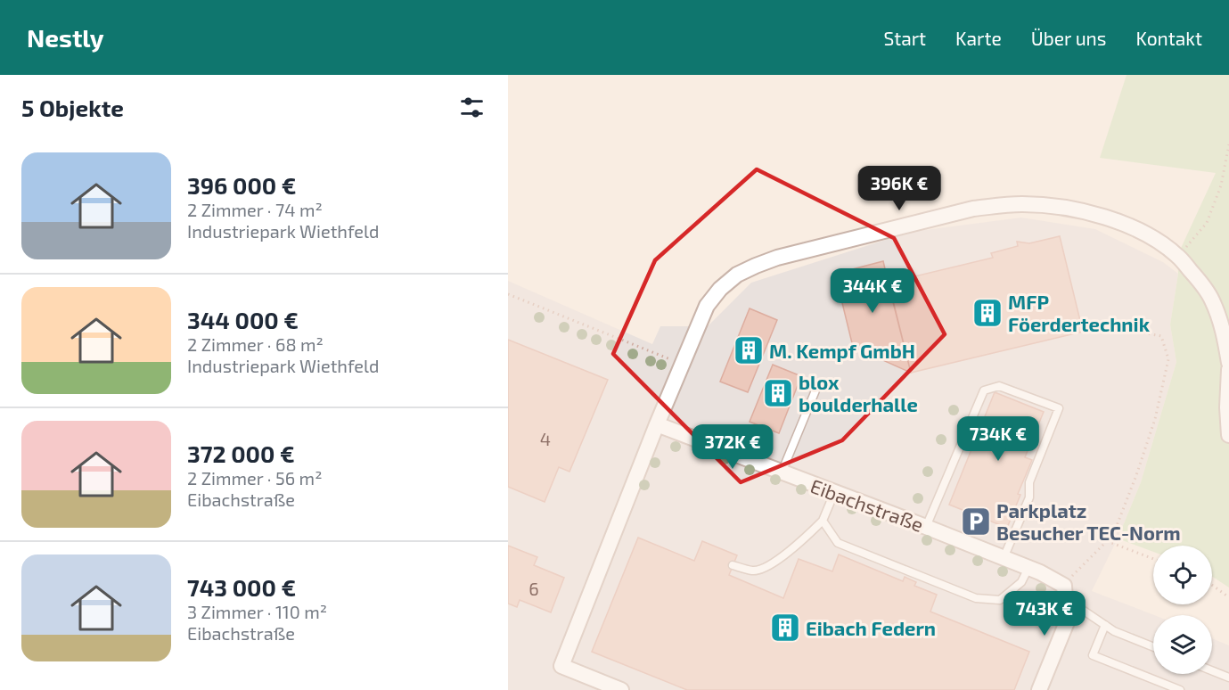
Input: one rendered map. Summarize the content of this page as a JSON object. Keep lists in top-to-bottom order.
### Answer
{
  "streets": {
    "street": ["Eibachstraße"]
  },
  "places": {
    "building": [
      "MFP Föerdertechnik",
      "M. Kempf GmbH",
      "blox boulderhalle",
      "Eibach Federn"
    ],
    "parking": ["Parkplatz Besucher TEC-Norm"]
  },
  "house_numbers": ["4", "6"],
  "page": {
    "header": "Nestly",
    "nav": [
      "Start",
      "Karte",
      "Über uns",
      "Kontakt"
    ],
    "heading": "5 Objekte",
    "list": [
      {
        "name": "396 000 €",
        "note": "2 Zimmer · 74 m² · Industriepark Wiethfeld"
      },
      {
        "name": "344 000 €",
        "note": "2 Zimmer · 68 m² · Industriepark Wiethfeld"
      },
      {
        "name": "372 000 €",
        "note": "2 Zimmer · 56 m² · Eibachstraße"
      },
      {
        "name": "743 000 €",
        "note": "3 Zimmer · 110 m² · Eibachstraße"
      }
    ],
    "price": [
      "396K €",
      "344K €",
      "734K €",
      "372K €",
      "743K €"
    ]
  }
}
